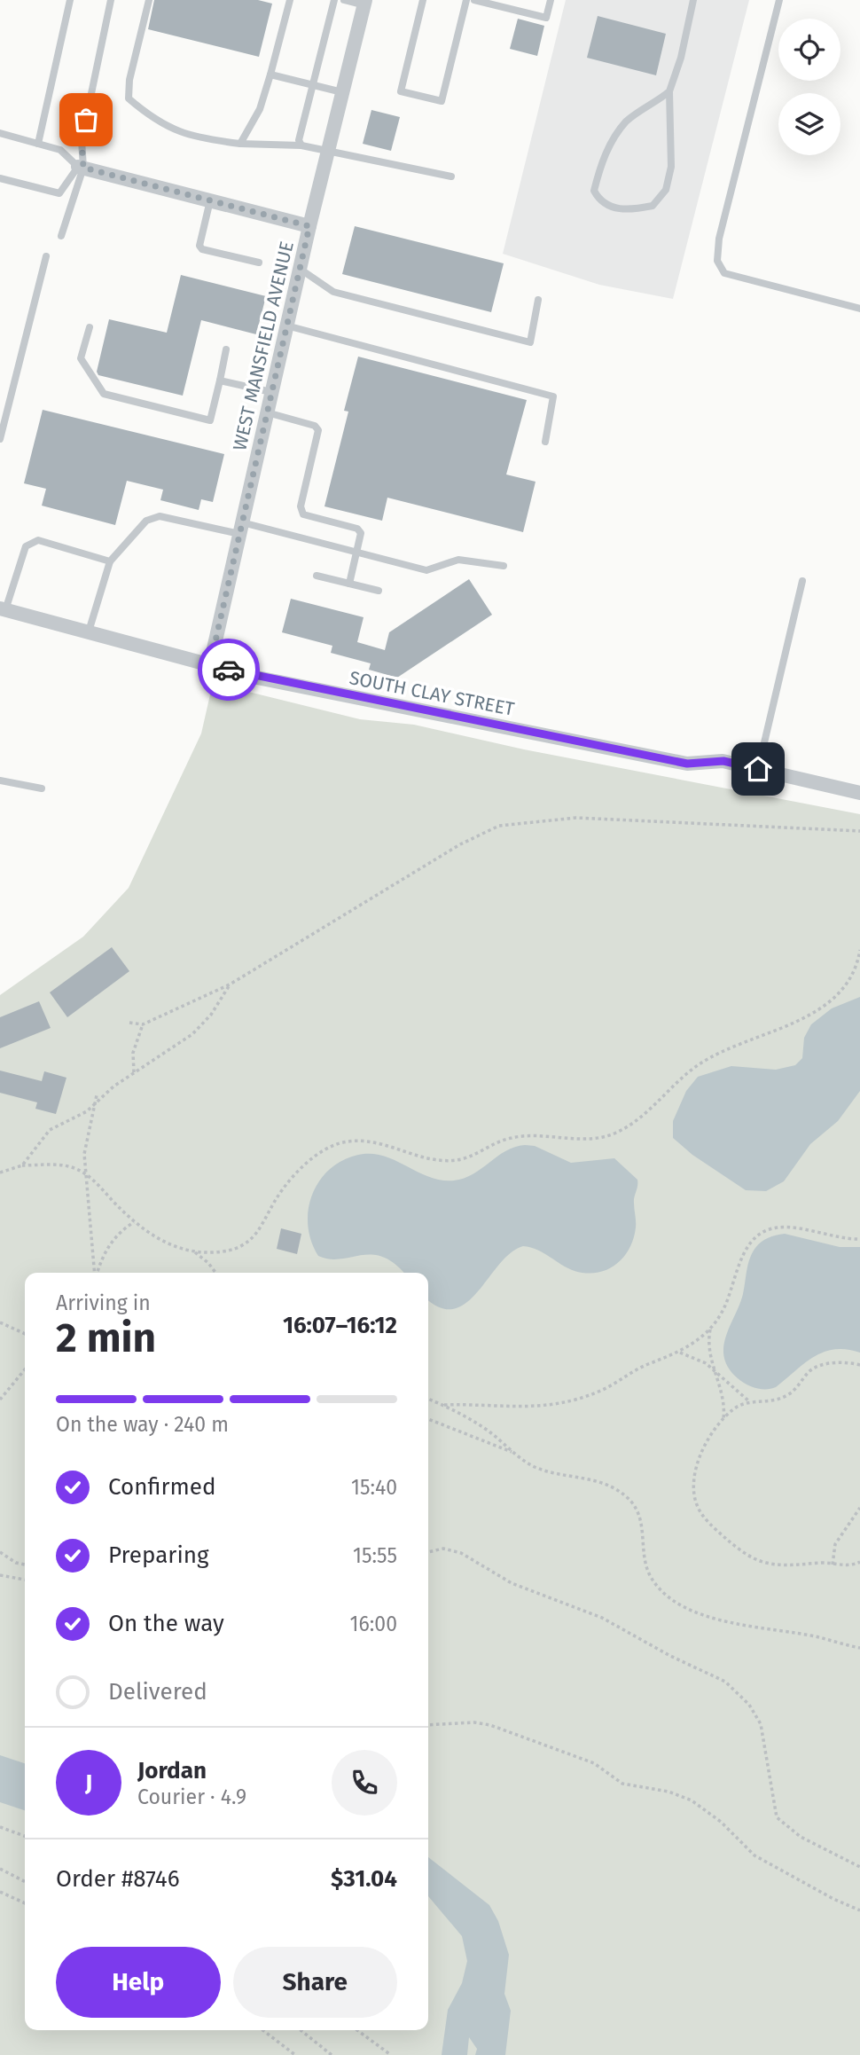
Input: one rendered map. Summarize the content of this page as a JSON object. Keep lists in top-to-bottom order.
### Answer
{
  "streets": {
    "street": ["WEST MANSFIELD AVENUE", "SOUTH CLAY STREET"]
  },
  "crossings": [
    ["WEST MANSFIELD AVENUE", "SOUTH CLAY STREET"]
  ],
  "page": {
    "heading": ["2 min", "Arriving in", "16:07–16:12"],
    "panel": [
      "Jordan",
      "Courier · 4.9",
      "Order #8746",
      "$31.04"
    ],
    "bar": "On the way · 240 m",
    "list": [
      ["Confirmed", "15:40"],
      ["Preparing", "15:55"],
      ["On the way", "16:00"],
      "Delivered"
    ],
    "round": "J",
    "buttons": ["Help", "Share"]
  }
}
